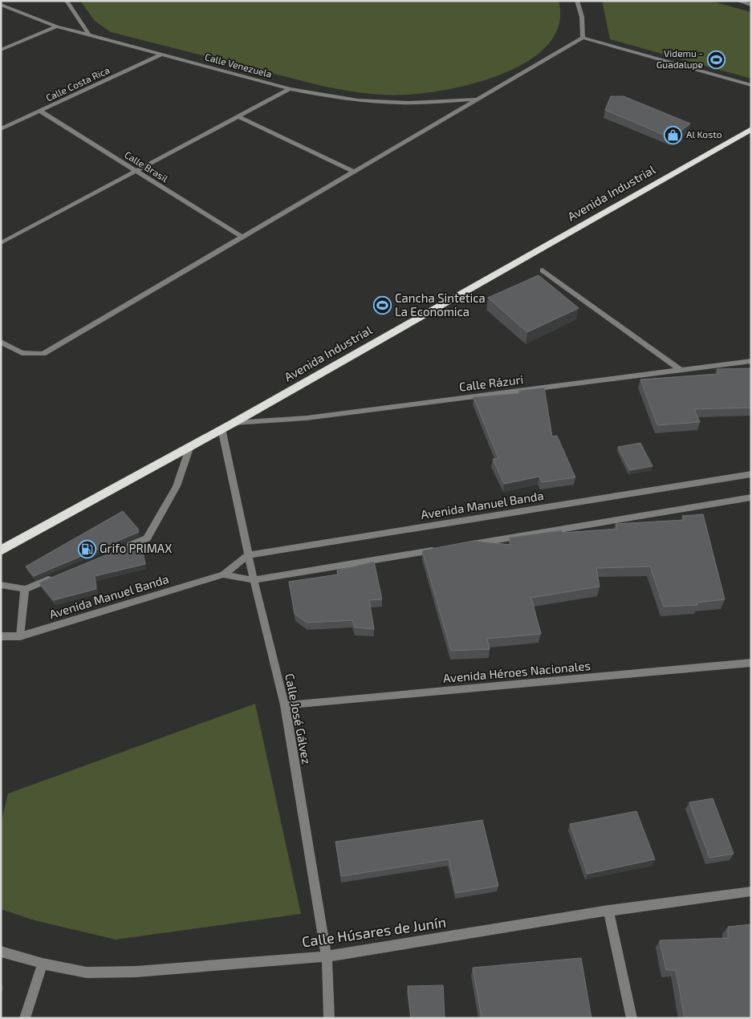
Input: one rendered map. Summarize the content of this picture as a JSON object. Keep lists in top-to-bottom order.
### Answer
{
  "streets": {
    "highway": ["Avenida Industrial"],
    "street": [
      "Calle Venezuela",
      "Calle Costa Rica",
      "Calle Brasil",
      "Calle Rázuri",
      "Avenida Manuel Banda",
      "Avenida Héroes Nacionales",
      "Calle José Gálvez",
      "Calle Húsares de Junín"
    ]
  },
  "crossings": [
    ["Calle Venezuela", "Calle Costa Rica"],
    ["Calle Costa Rica", "Calle Brasil"],
    ["Avenida Industrial", "Calle Rázuri"],
    ["Avenida Industrial", "Calle José Gálvez"],
    ["Avenida Manuel Banda", "Calle José Gálvez"],
    ["Avenida Héroes Nacionales", "Calle José Gálvez"],
    ["Calle José Gálvez", "Calle Húsares de Junín"]
  ],
  "places": {
    "sports": ["Videmu - Guadalupe", "Cancha Sintetica La Economica"],
    "shop": ["Al Kosto"],
    "fuel station": ["Grifo PRIMAX"]
  }
}
